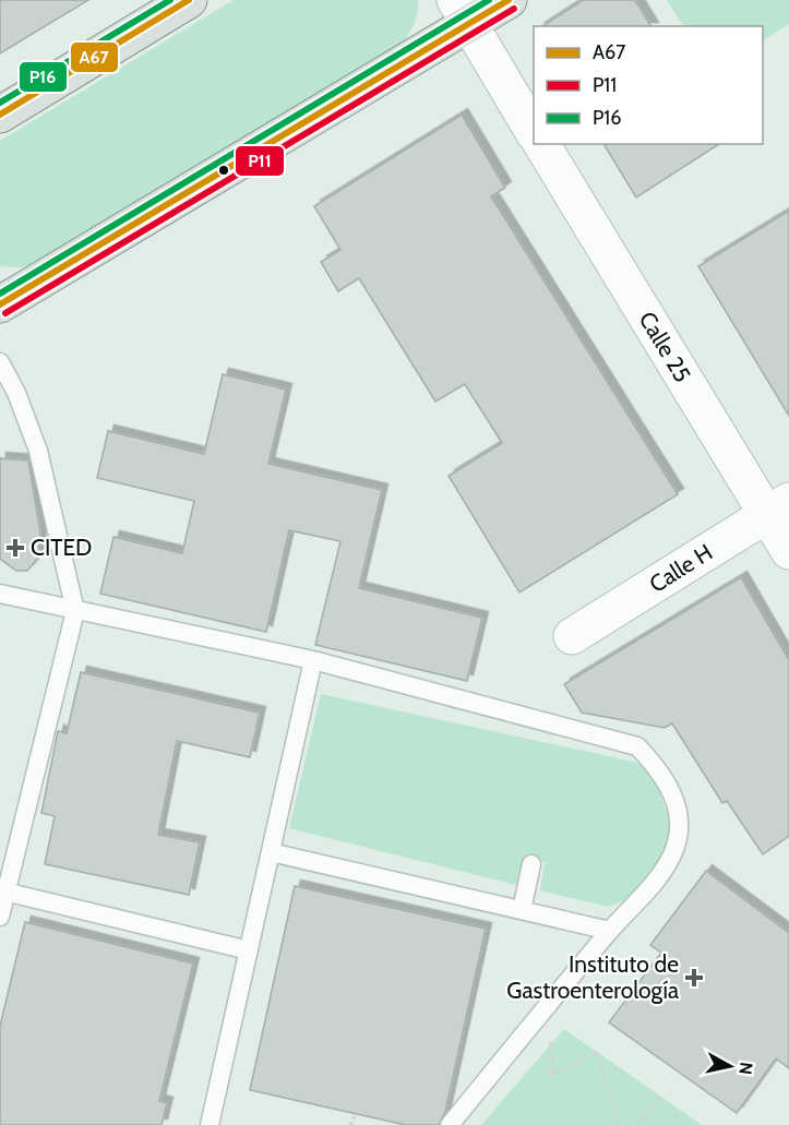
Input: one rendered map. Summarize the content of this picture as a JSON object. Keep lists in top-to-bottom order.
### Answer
{
  "streets": {
    "street": ["Calle 25", "Calle H"]
  },
  "crossings": [
    ["Calle 25", "Calle H"]
  ],
  "places": {
    "health": ["CITED", "Instituto de Gastroenterología"]
  },
  "lines": ["transit line A67", "transit line P16", "transit line P11"],
  "legend": ["A67", "P11", "P16"],
  "north": "right"
}
